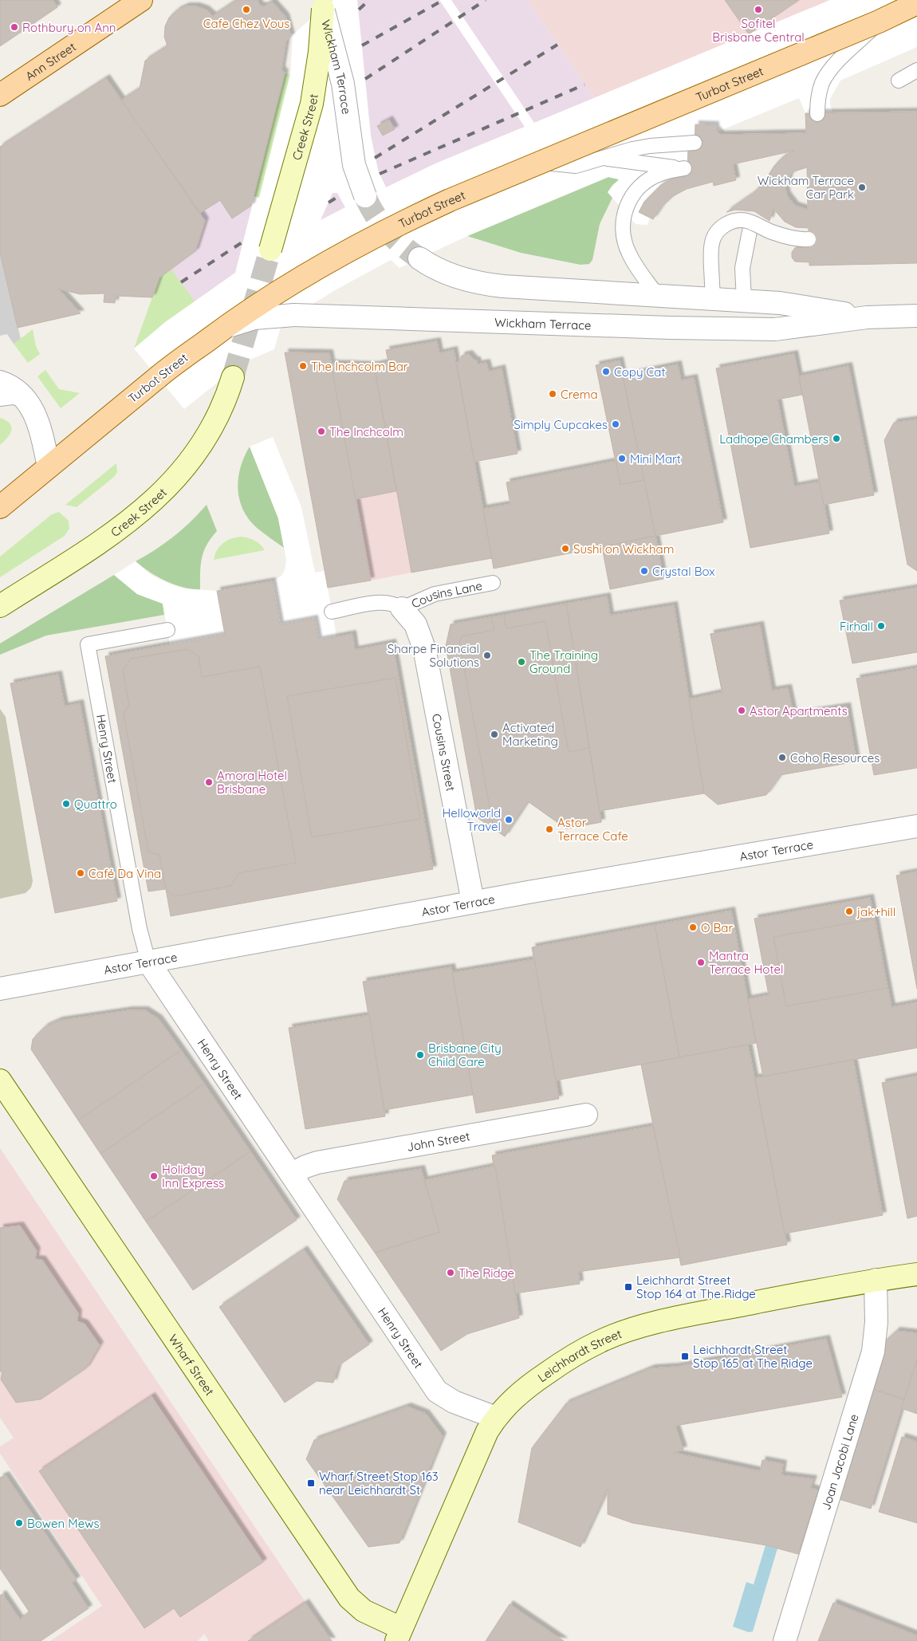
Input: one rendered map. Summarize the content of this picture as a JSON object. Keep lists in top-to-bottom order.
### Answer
{
  "streets": {
    "main road": [
      "Ann Street",
      "Turbot Street",
      "Creek Street",
      "Leichhardt Street",
      "Wharf Street"
    ],
    "street": [
      "Wickham Terrace",
      "Henry Street",
      "Cousins Street",
      "Astor Terrace",
      "John Street",
      "Joan Jacobi Lane"
    ],
    "lane": ["Cousins Lane"]
  },
  "crossings": [
    ["Wickham Terrace", "Turbot Street"],
    ["Wickham Terrace", "Creek Street"],
    ["Cousins Lane", "Cousins Street"],
    ["Henry Street", "Astor Terrace"],
    ["Henry Street", "John Street"],
    ["Henry Street", "Leichhardt Street"],
    ["Cousins Street", "Astor Terrace"],
    ["Leichhardt Street", "Wharf Street"],
    ["Leichhardt Street", "Joan Jacobi Lane"]
  ],
  "places": {
    "other": [
      "Cafe Chez Vous",
      "Sofitel Brisbane Central",
      "Rothbury on Ann",
      "Wickham Terrace Car Park",
      "The Inchcolm Bar",
      "Copy Cat",
      "Crema",
      "Simply Cupcakes",
      "The Inchcolm",
      "Ladhope Chambers",
      "Mini Mart",
      "Sushi on Wickham",
      "Crystal Box",
      "Firhall",
      "Sharpe Financial Solutions",
      "The Training Ground",
      "Astor Apartments",
      "Activated Marketing",
      "Coho Resources",
      "Amora Hotel Brisbane",
      "Quattro",
      "Helloworld Travel",
      "Astor Terrace Cafe",
      "Café Da Vina",
      "jak+hill",
      "O Bar",
      "Mantra Terrace Hotel",
      "Brisbane City Child Care",
      "Holiday Inn Express",
      "The Ridge",
      "Bowen Mews"
    ],
    "transit": ["Leichhardt Street Stop 164 at The Ridge", "Leichhardt Street Stop 165 at The Ridge", "Wharf Street Stop 163 near Leichhardt St"]
  }
}
